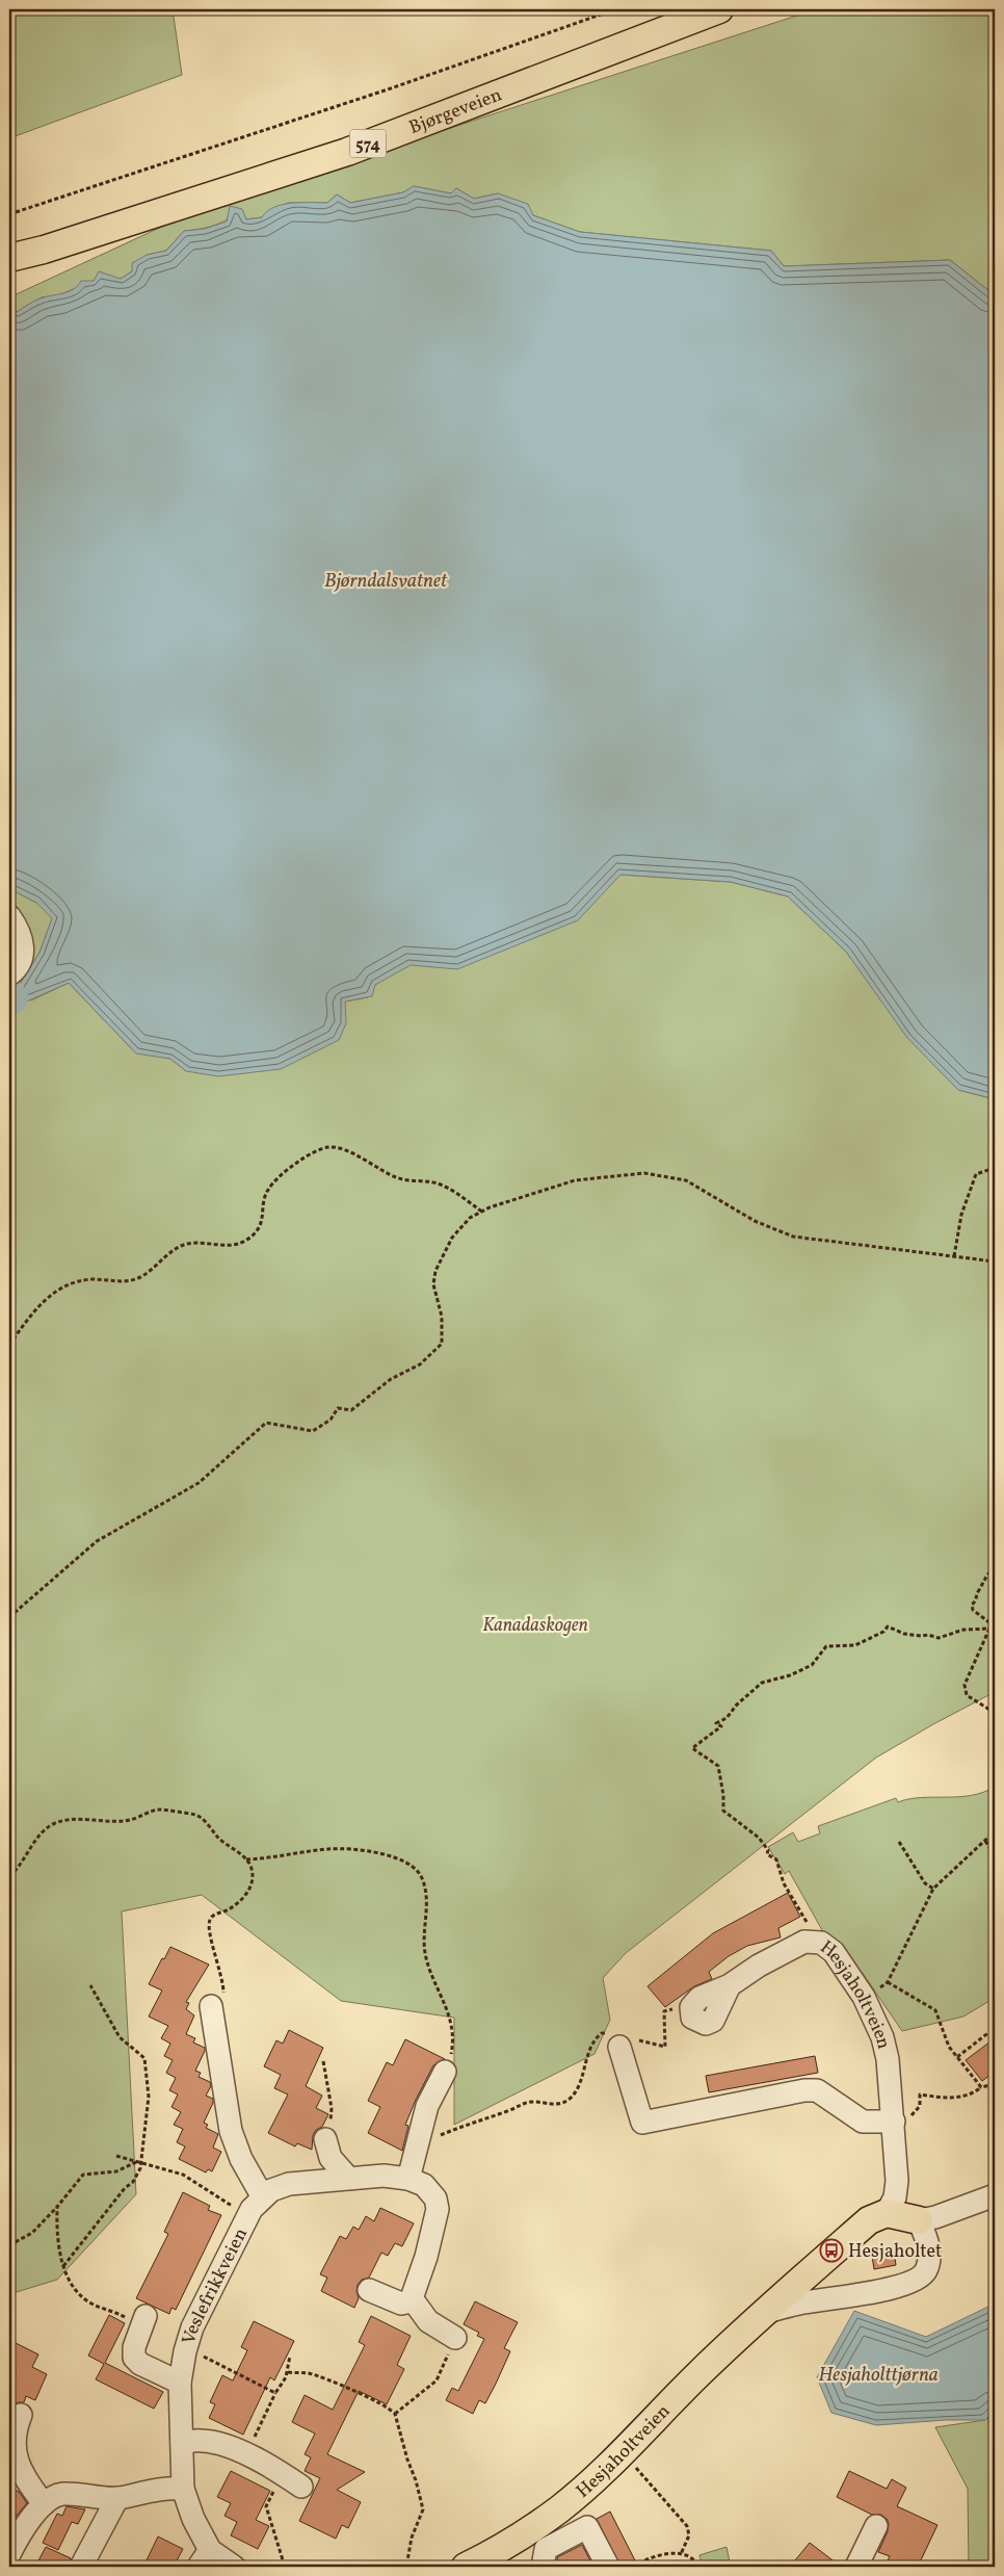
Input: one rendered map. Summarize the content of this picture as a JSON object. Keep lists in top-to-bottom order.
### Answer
{
  "streets": {
    "main road": ["Bjørgeveien", "574", "Hesjaholtveien"],
    "street": ["Veslefrikkveien"]
  },
  "water": ["Bjørndalsvatnet", "Hesjaholttjørna"],
  "parks": ["Kanadaskogen"],
  "places": {
    "bus stop": ["Hesjaholtet"]
  }
}
